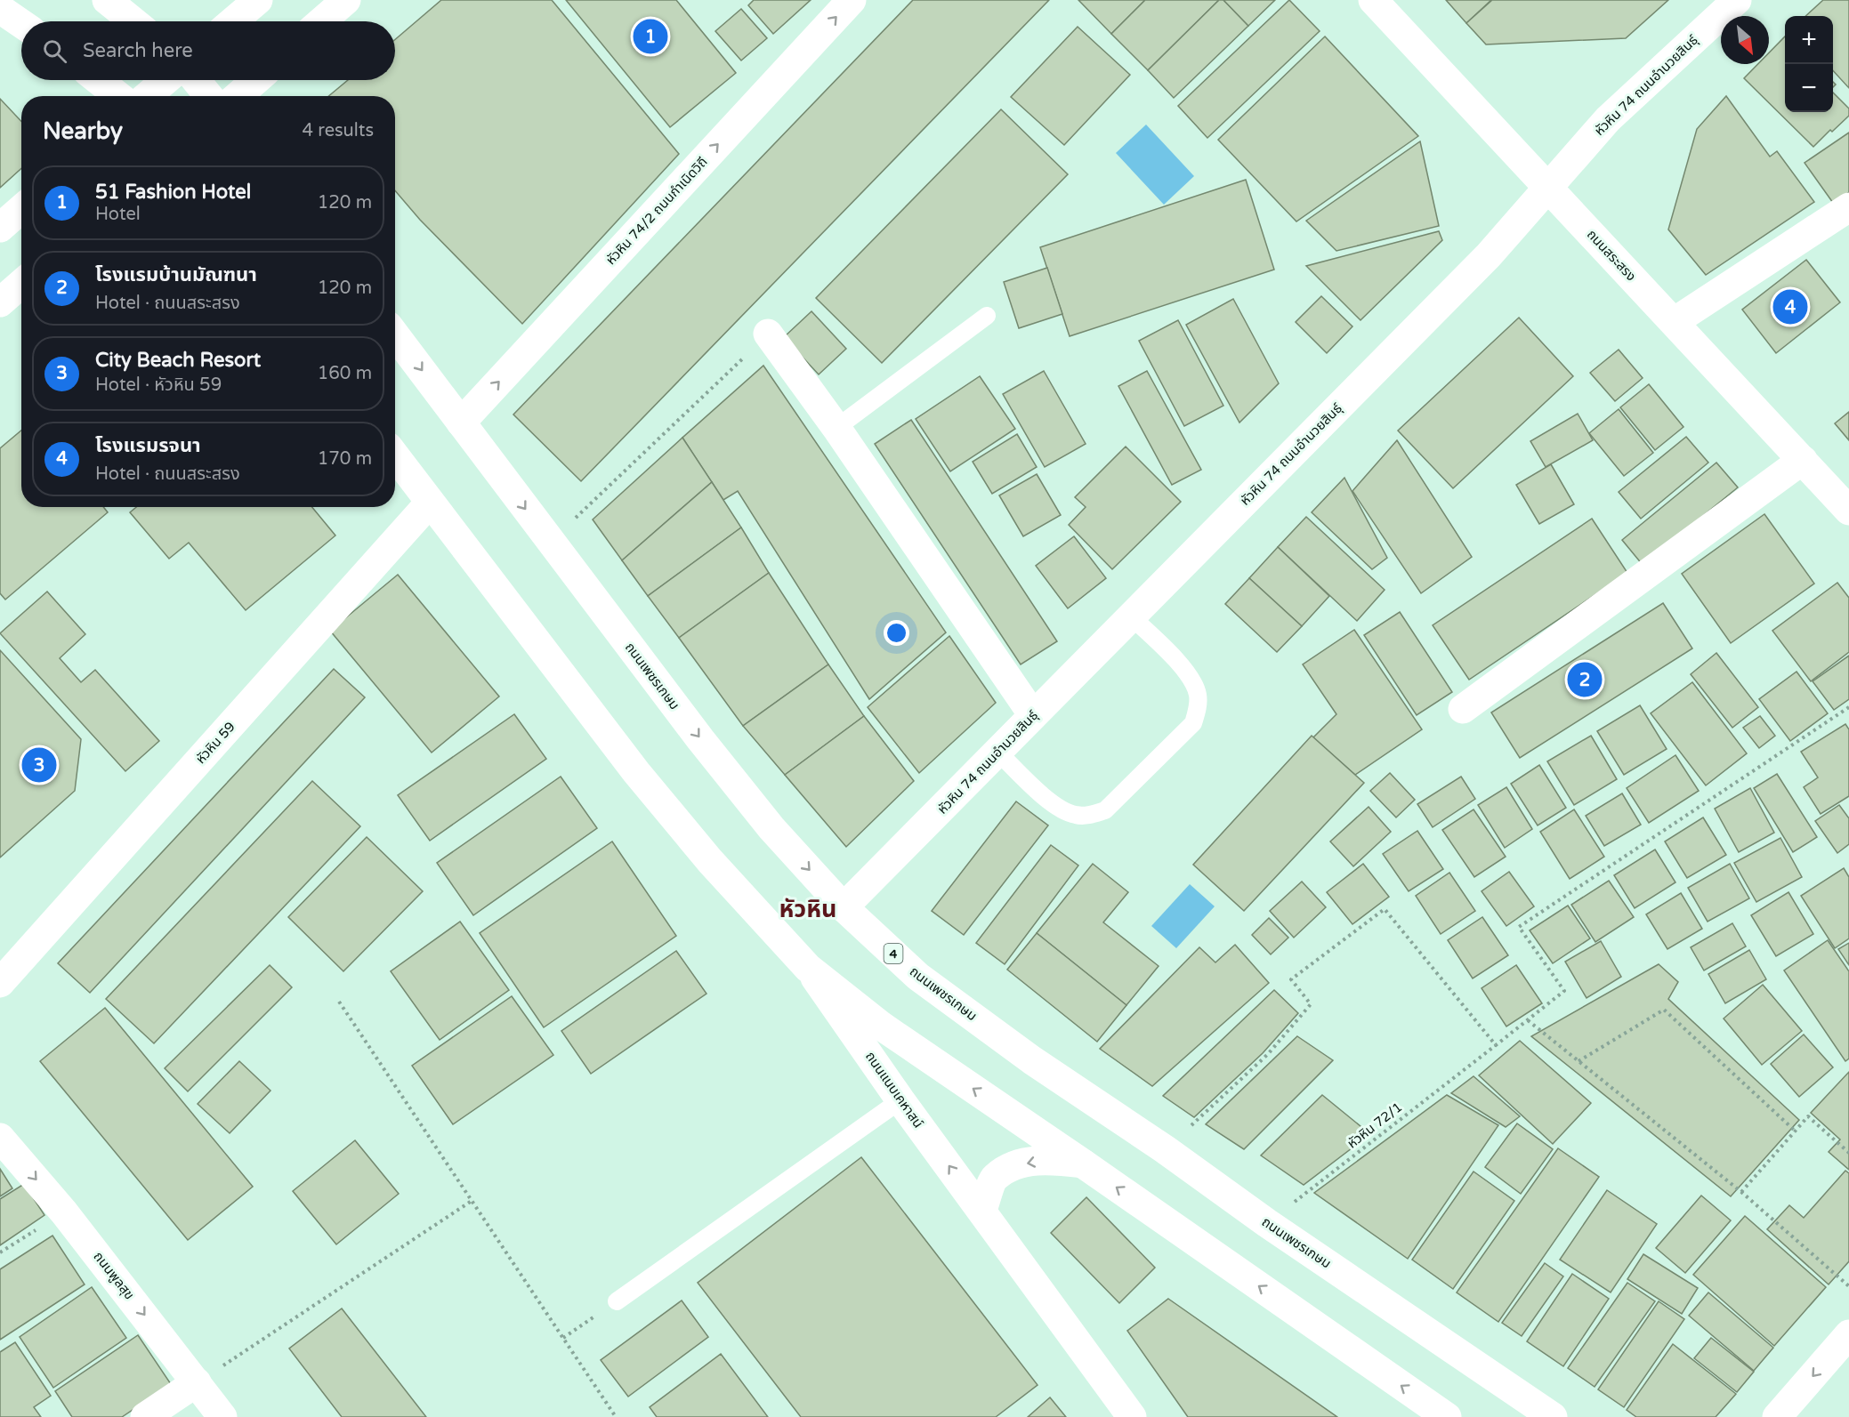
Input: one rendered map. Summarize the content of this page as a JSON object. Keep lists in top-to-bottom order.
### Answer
{
  "streets": {
    "street": [
      "หัวหิน 74 ถนนอำนวยสินธุ์",
      "หัวหิน 74/2 ถนนกำเนิดวิถี",
      "ถนนสระสรง",
      "ถนนเพชรเกษม",
      "หัวหิน 59",
      "4",
      "ถนนแนบเคหาสน์",
      "ถนนพูลสุข"
    ],
    "path": ["หัวหิน 72/1"]
  },
  "crossings": [
    ["หัวหิน 74 ถนนอำนวยสินธุ์", "ถนนสระสรง"],
    ["หัวหิน 74 ถนนอำนวยสินธุ์", "ถนนเพชรเกษม"],
    ["หัวหิน 74/2 ถนนกำเนิดวิถี", "ถนนเพชรเกษม"],
    ["ถนนเพชรเกษม", "หัวหิน 72/1"]
  ],
  "one_way": ["หัวหิน 74/2 ถนนกำเนิดวิถี", "ถนนพูลสุข"],
  "districts": ["หัวหิน"],
  "north": "bottom right",
  "page": {
    "map_buttons": ["+", "−"],
    "pins": [
      "1",
      "4",
      "2",
      "3"
    ],
    "search": "Search here",
    "heading": ["Nearby", "4 results"],
    "list": [
      {
        "mark": "1",
        "name": "51 Fashion Hotel",
        "note": "Hotel",
        "value": "120 m"
      },
      {
        "mark": "2",
        "name": "โรงแรมบ้านมัณฑนา",
        "note": "Hotel · ถนนสระสรง",
        "value": "120 m"
      },
      {
        "mark": "3",
        "name": "City Beach Resort",
        "note": "Hotel · หัวหิน 59",
        "value": "160 m"
      },
      {
        "mark": "4",
        "name": "โรงแรมรจนา",
        "note": "Hotel · ถนนสระสรง",
        "value": "170 m"
      }
    ]
  }
}
